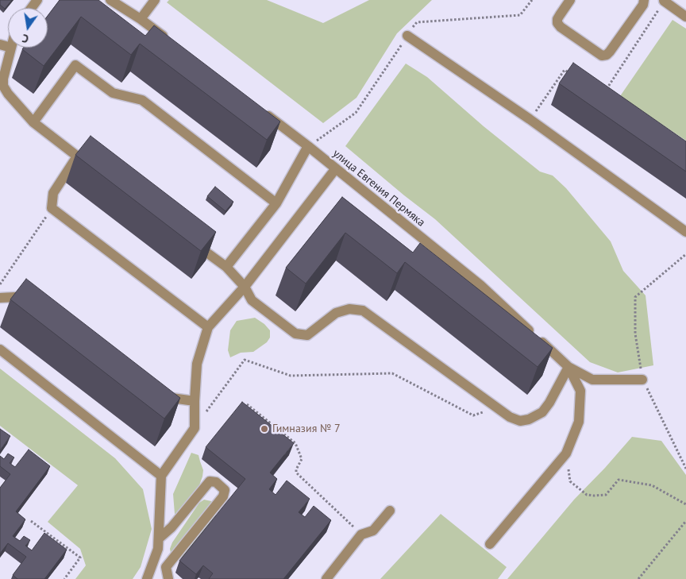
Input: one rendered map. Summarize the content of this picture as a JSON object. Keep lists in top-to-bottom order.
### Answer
{
  "streets": {
    "street": ["улица Евгения Пермяка"]
  },
  "places": ["Гимназия № 7"],
  "north": "bottom"
}
